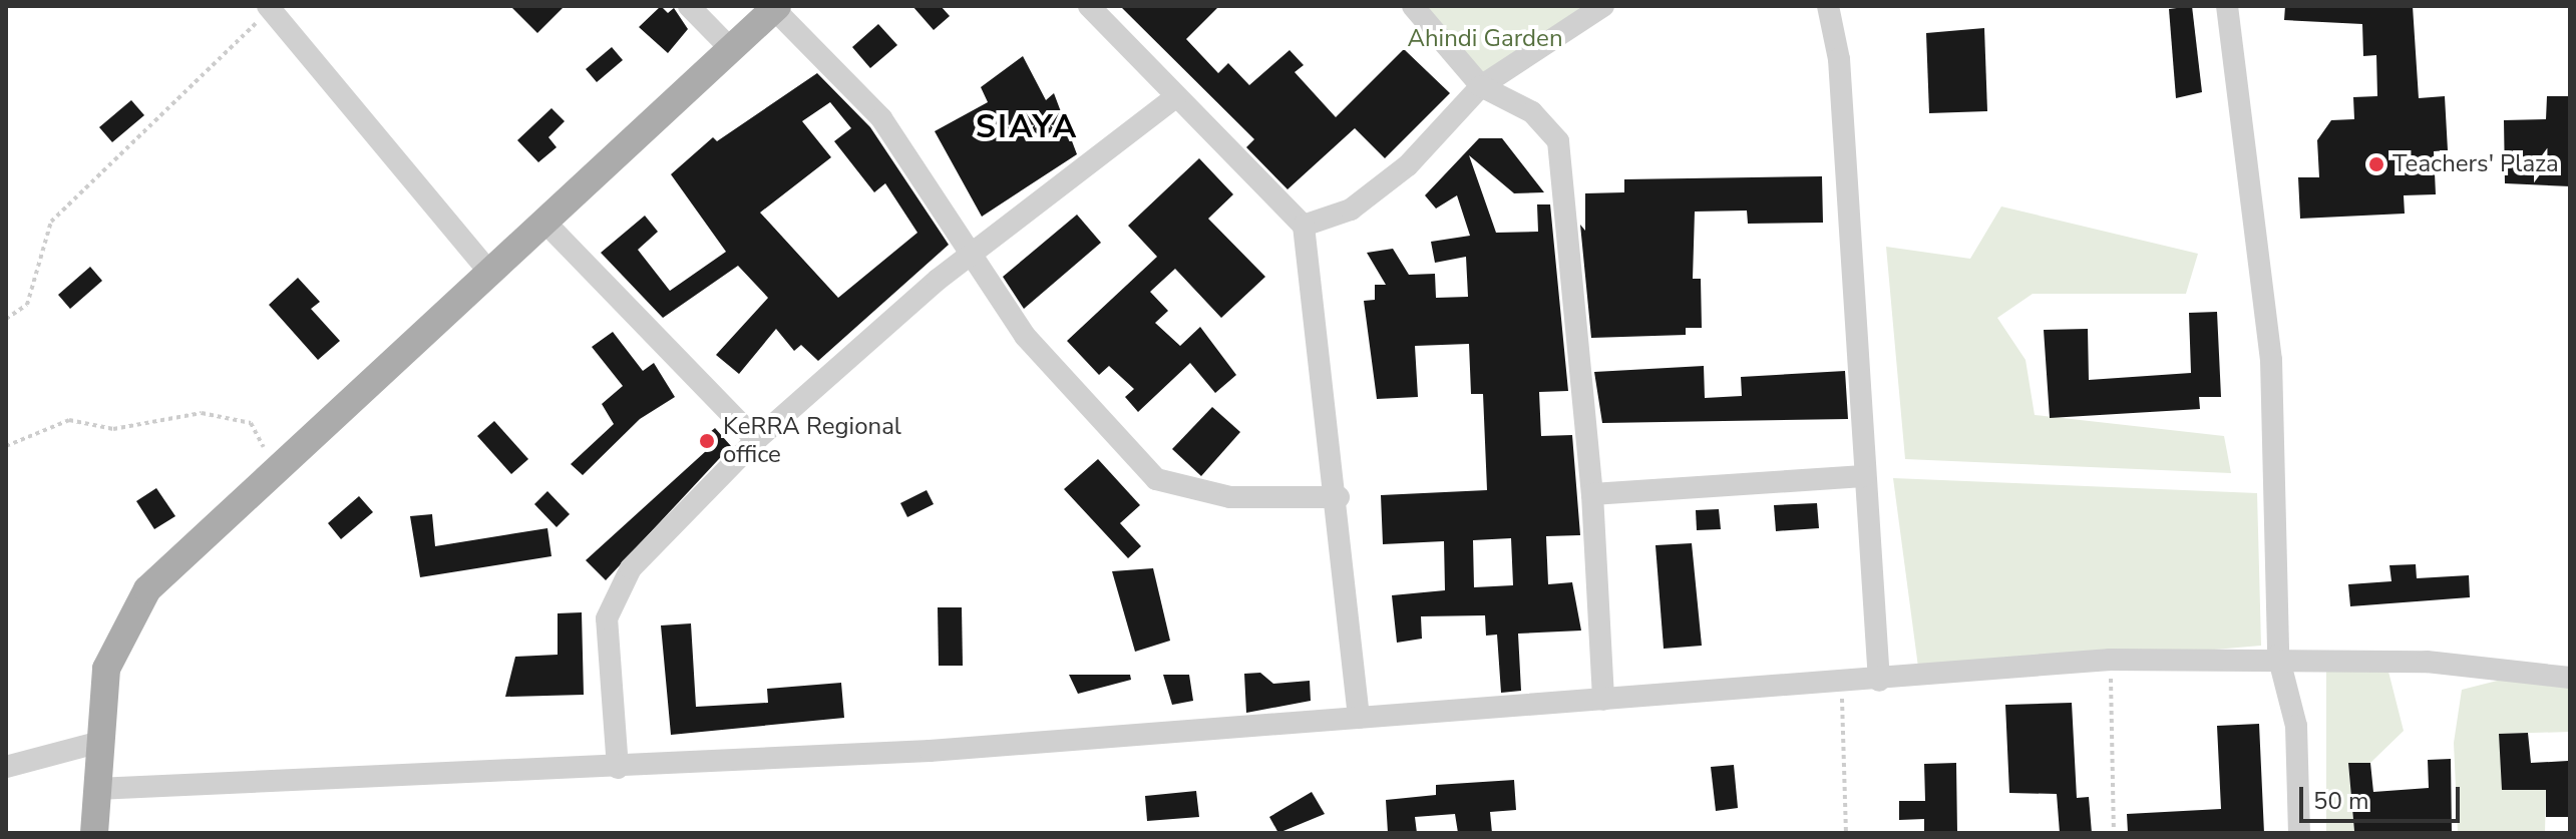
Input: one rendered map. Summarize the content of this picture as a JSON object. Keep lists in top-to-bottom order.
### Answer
{
  "districts": ["SIAYA"],
  "parks": ["Ahindi Garden"],
  "places": ["Teachers' Plaza", "KeRRA Regional office"],
  "scale_bar": "50 m"
}
